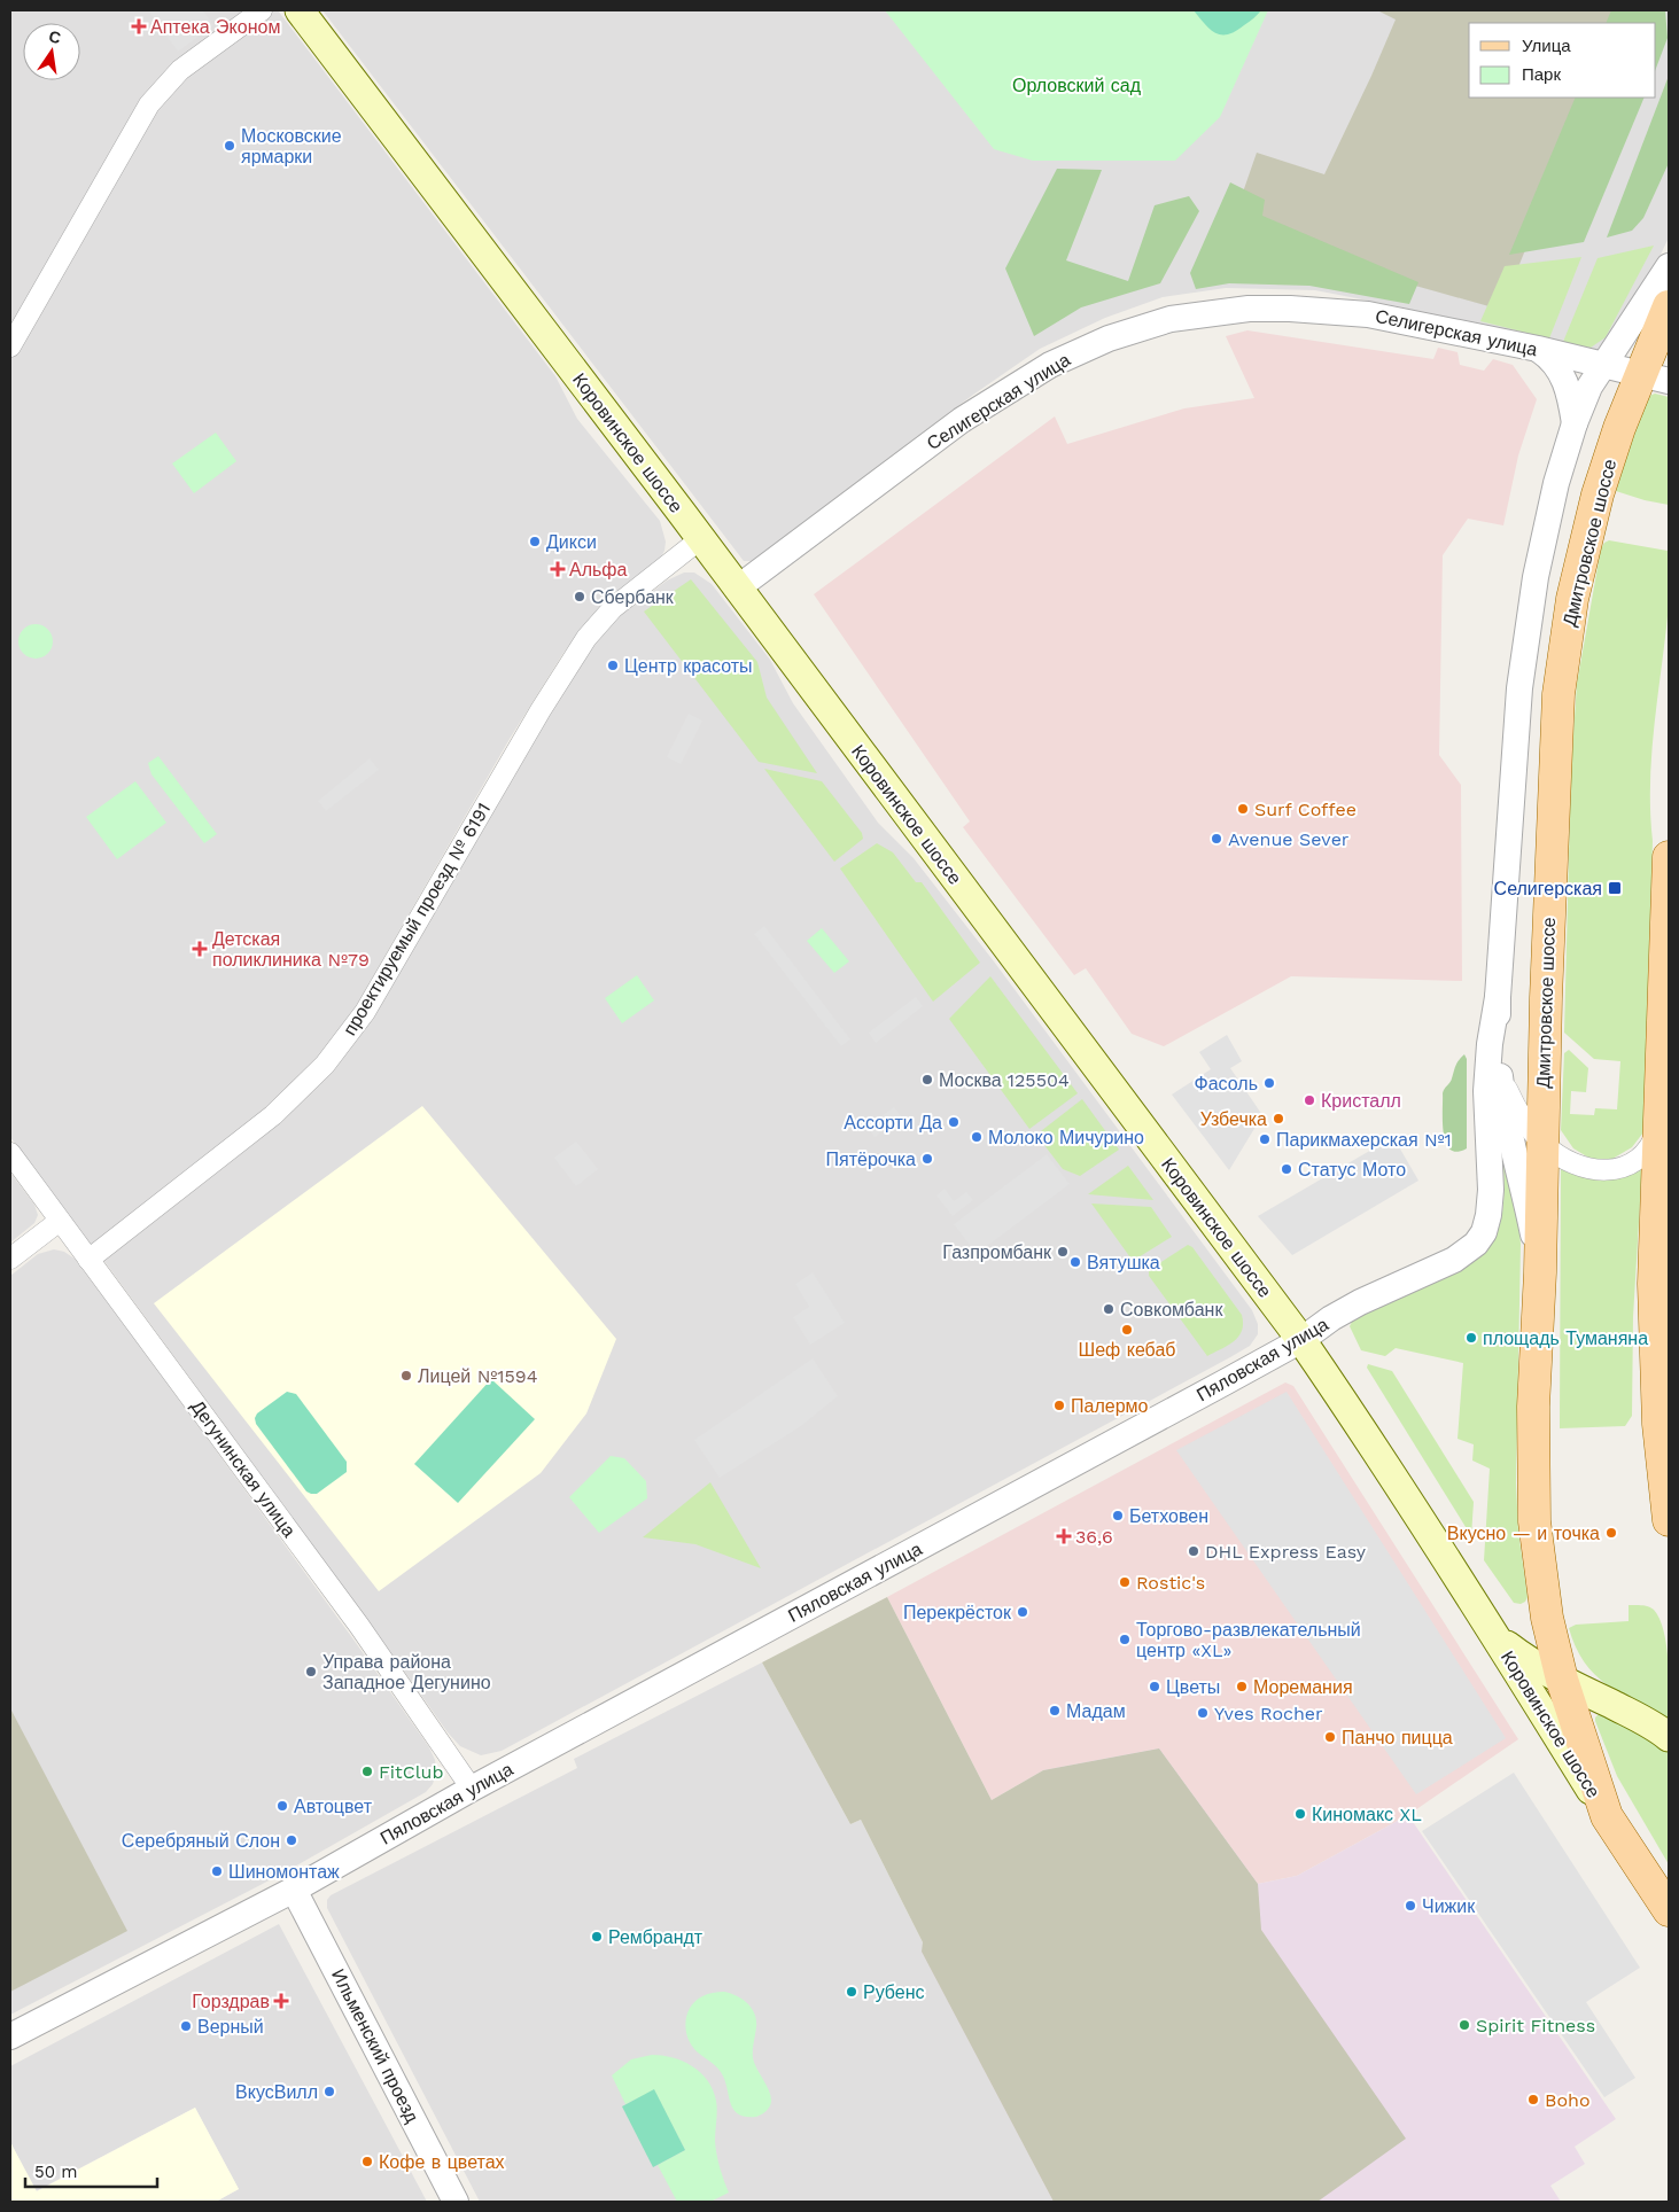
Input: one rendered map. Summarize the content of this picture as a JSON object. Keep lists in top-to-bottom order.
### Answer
{
  "streets": {
    "main road": ["Коровинское шоссе", "Дмитровское шоссе"],
    "street": [
      "Селигерская улица",
      "проектируемый проезд № 6191",
      "Пяловская улица",
      "Дегунинская улица",
      "Ильменский проезд"
    ]
  },
  "crossings": [
    ["Селигерская улица", "Коровинское шоссе"],
    ["Селигерская улица", "Дмитровское шоссе"],
    ["Коровинское шоссе", "Дмитровское шоссе"],
    ["Коровинское шоссе", "проектируемый проезд № 6191"],
    ["Коровинское шоссе", "Пяловская улица"],
    ["проектируемый проезд № 6191", "Дегунинская улица"],
    ["Пяловская улица", "Дегунинская улица"],
    ["Пяловская улица", "Ильменский проезд"]
  ],
  "parks": ["Орловский сад"],
  "places": {
    "health": [
      "Аптека Эконом",
      "Альфа",
      "Детская поликлиника №79",
      "36,6",
      "Горздрав"
    ],
    "other": [
      "Московские ярмарки",
      "Дикси",
      "Сбербанк",
      "Центр красоты",
      "Surf Coffee",
      "Avenue Sever",
      "Москва 125504",
      "Фасоль",
      "Кристалл",
      "Узбечка",
      "Ассорти Да",
      "Молоко Мичурино",
      "Парикмахерская №1",
      "Пятёрочка",
      "Статус Мото",
      "Газпромбанк",
      "Вятушка",
      "Совкомбанк",
      "Шеф кебаб",
      "площадь Туманяна",
      "Лицей №1594",
      "Палермо",
      "Бетховен",
      "Вкусно — и точка",
      "DHL Express Easy",
      "Rostic's",
      "Перекрёсток",
      "Торгово-развлекательный центр «XL»",
      "Управа района Западное Дегунино",
      "Цветы",
      "Моремания",
      "Мадам",
      "Yves Rocher",
      "Панчо пицца",
      "FitClub",
      "Автоцвет",
      "Киномакс XL",
      "Серебряный Слон",
      "Шиномонтаж",
      "Чижик",
      "Рембрандт",
      "Рубенс",
      "Spirit Fitness",
      "Верный",
      "ВкусВилл",
      "Boho",
      "Кофе в цветах"
    ],
    "transit": ["Селигерская"]
  },
  "legend": ["Улица", "Парк"],
  "scale_bar": "50 m",
  "north": "top"
}
